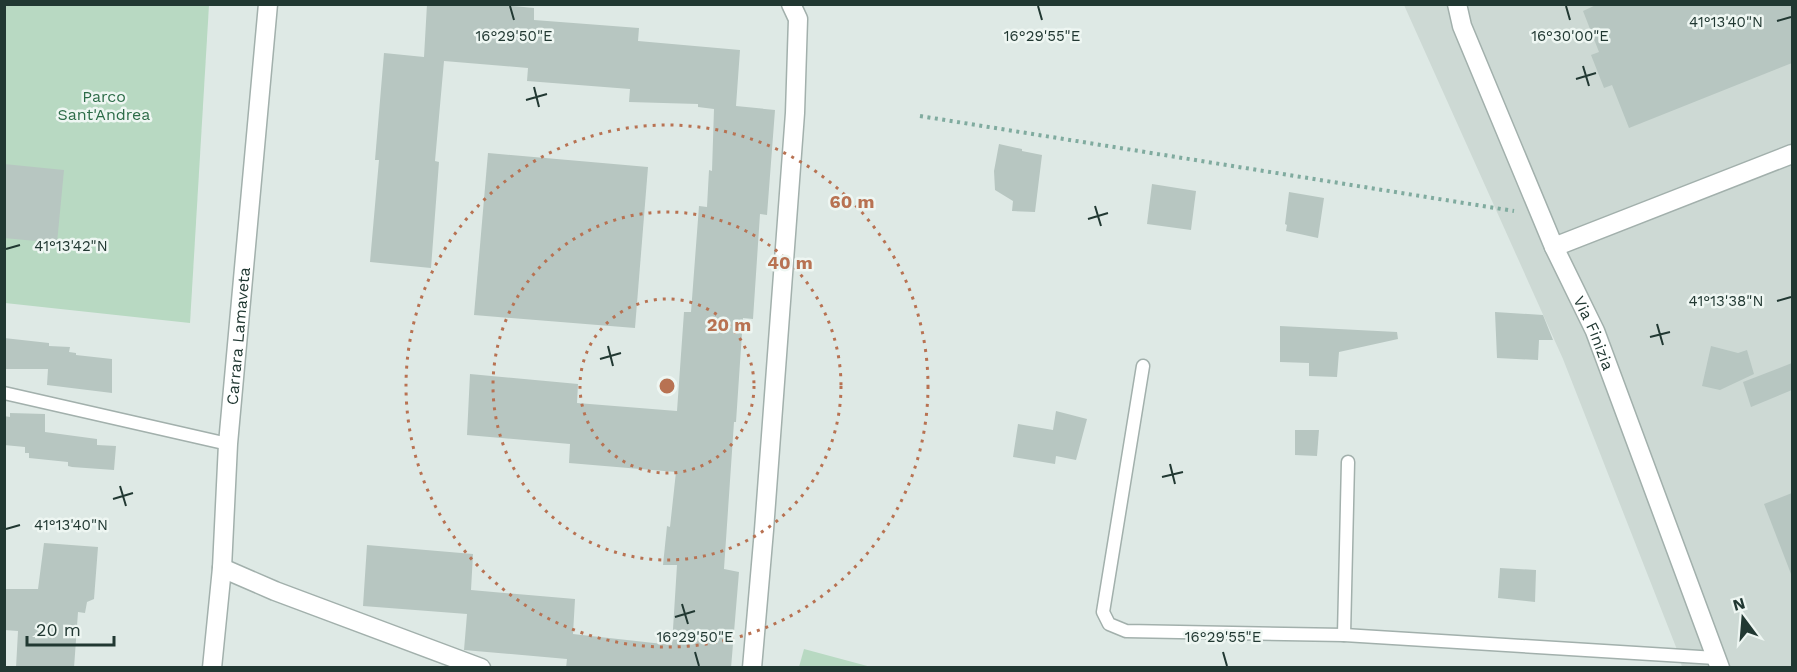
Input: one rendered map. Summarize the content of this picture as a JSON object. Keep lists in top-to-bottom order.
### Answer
{
  "streets": {
    "street": ["Via Finizia", "Carrara Lamaveta"]
  },
  "parks": ["Parco Sant'Andrea"],
  "scale_bar": "20 m",
  "north": "top",
  "coordinates": [
    "41°13'40\"N",
    "16°29'50\"E",
    "16°29'55\"E",
    "16°30'00\"E",
    "41°13'42\"N",
    "41°13'38\"N"
  ],
  "rings": ["60 m", "40 m", "20 m"]
}
